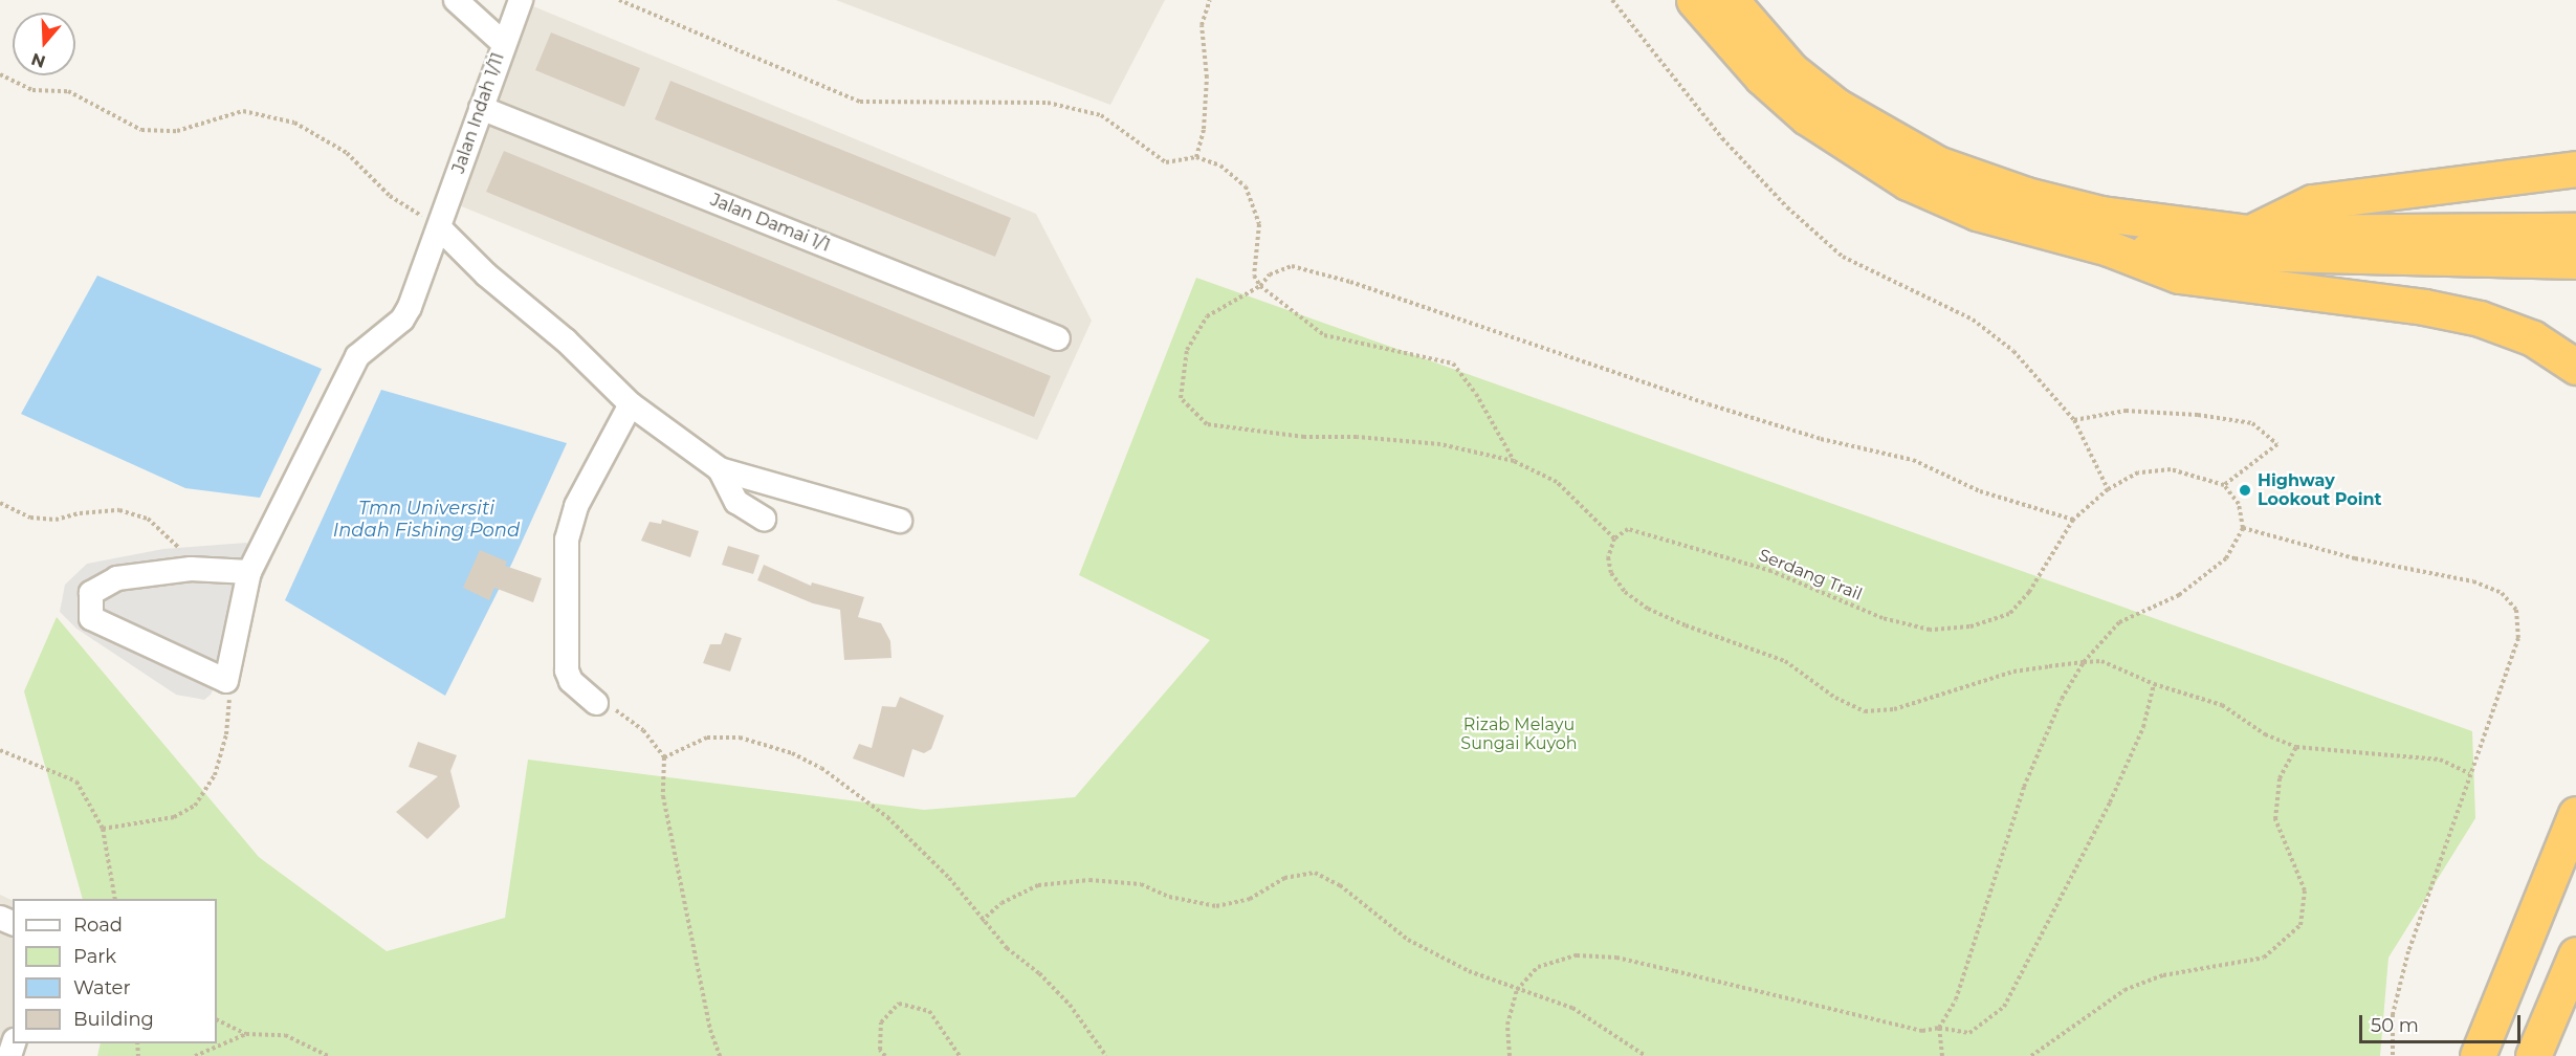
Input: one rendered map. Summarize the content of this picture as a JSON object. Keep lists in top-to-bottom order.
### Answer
{
  "streets": {
    "street": ["Jalan Indah 1/11", "Jalan Damai 1/1"],
    "path": ["Serdang Trail"]
  },
  "crossings": [
    ["Jalan Indah 1/11", "Jalan Damai 1/1"]
  ],
  "water": ["Tmn Universiti Indah Fishing Pond"],
  "parks": ["Rizab Melayu Sungai Kuyoh"],
  "places": ["Highway Lookout Point"],
  "legend": [
    "Road",
    "Park",
    "Water",
    "Building"
  ],
  "scale_bar": "50 m",
  "north": "bottom"
}
